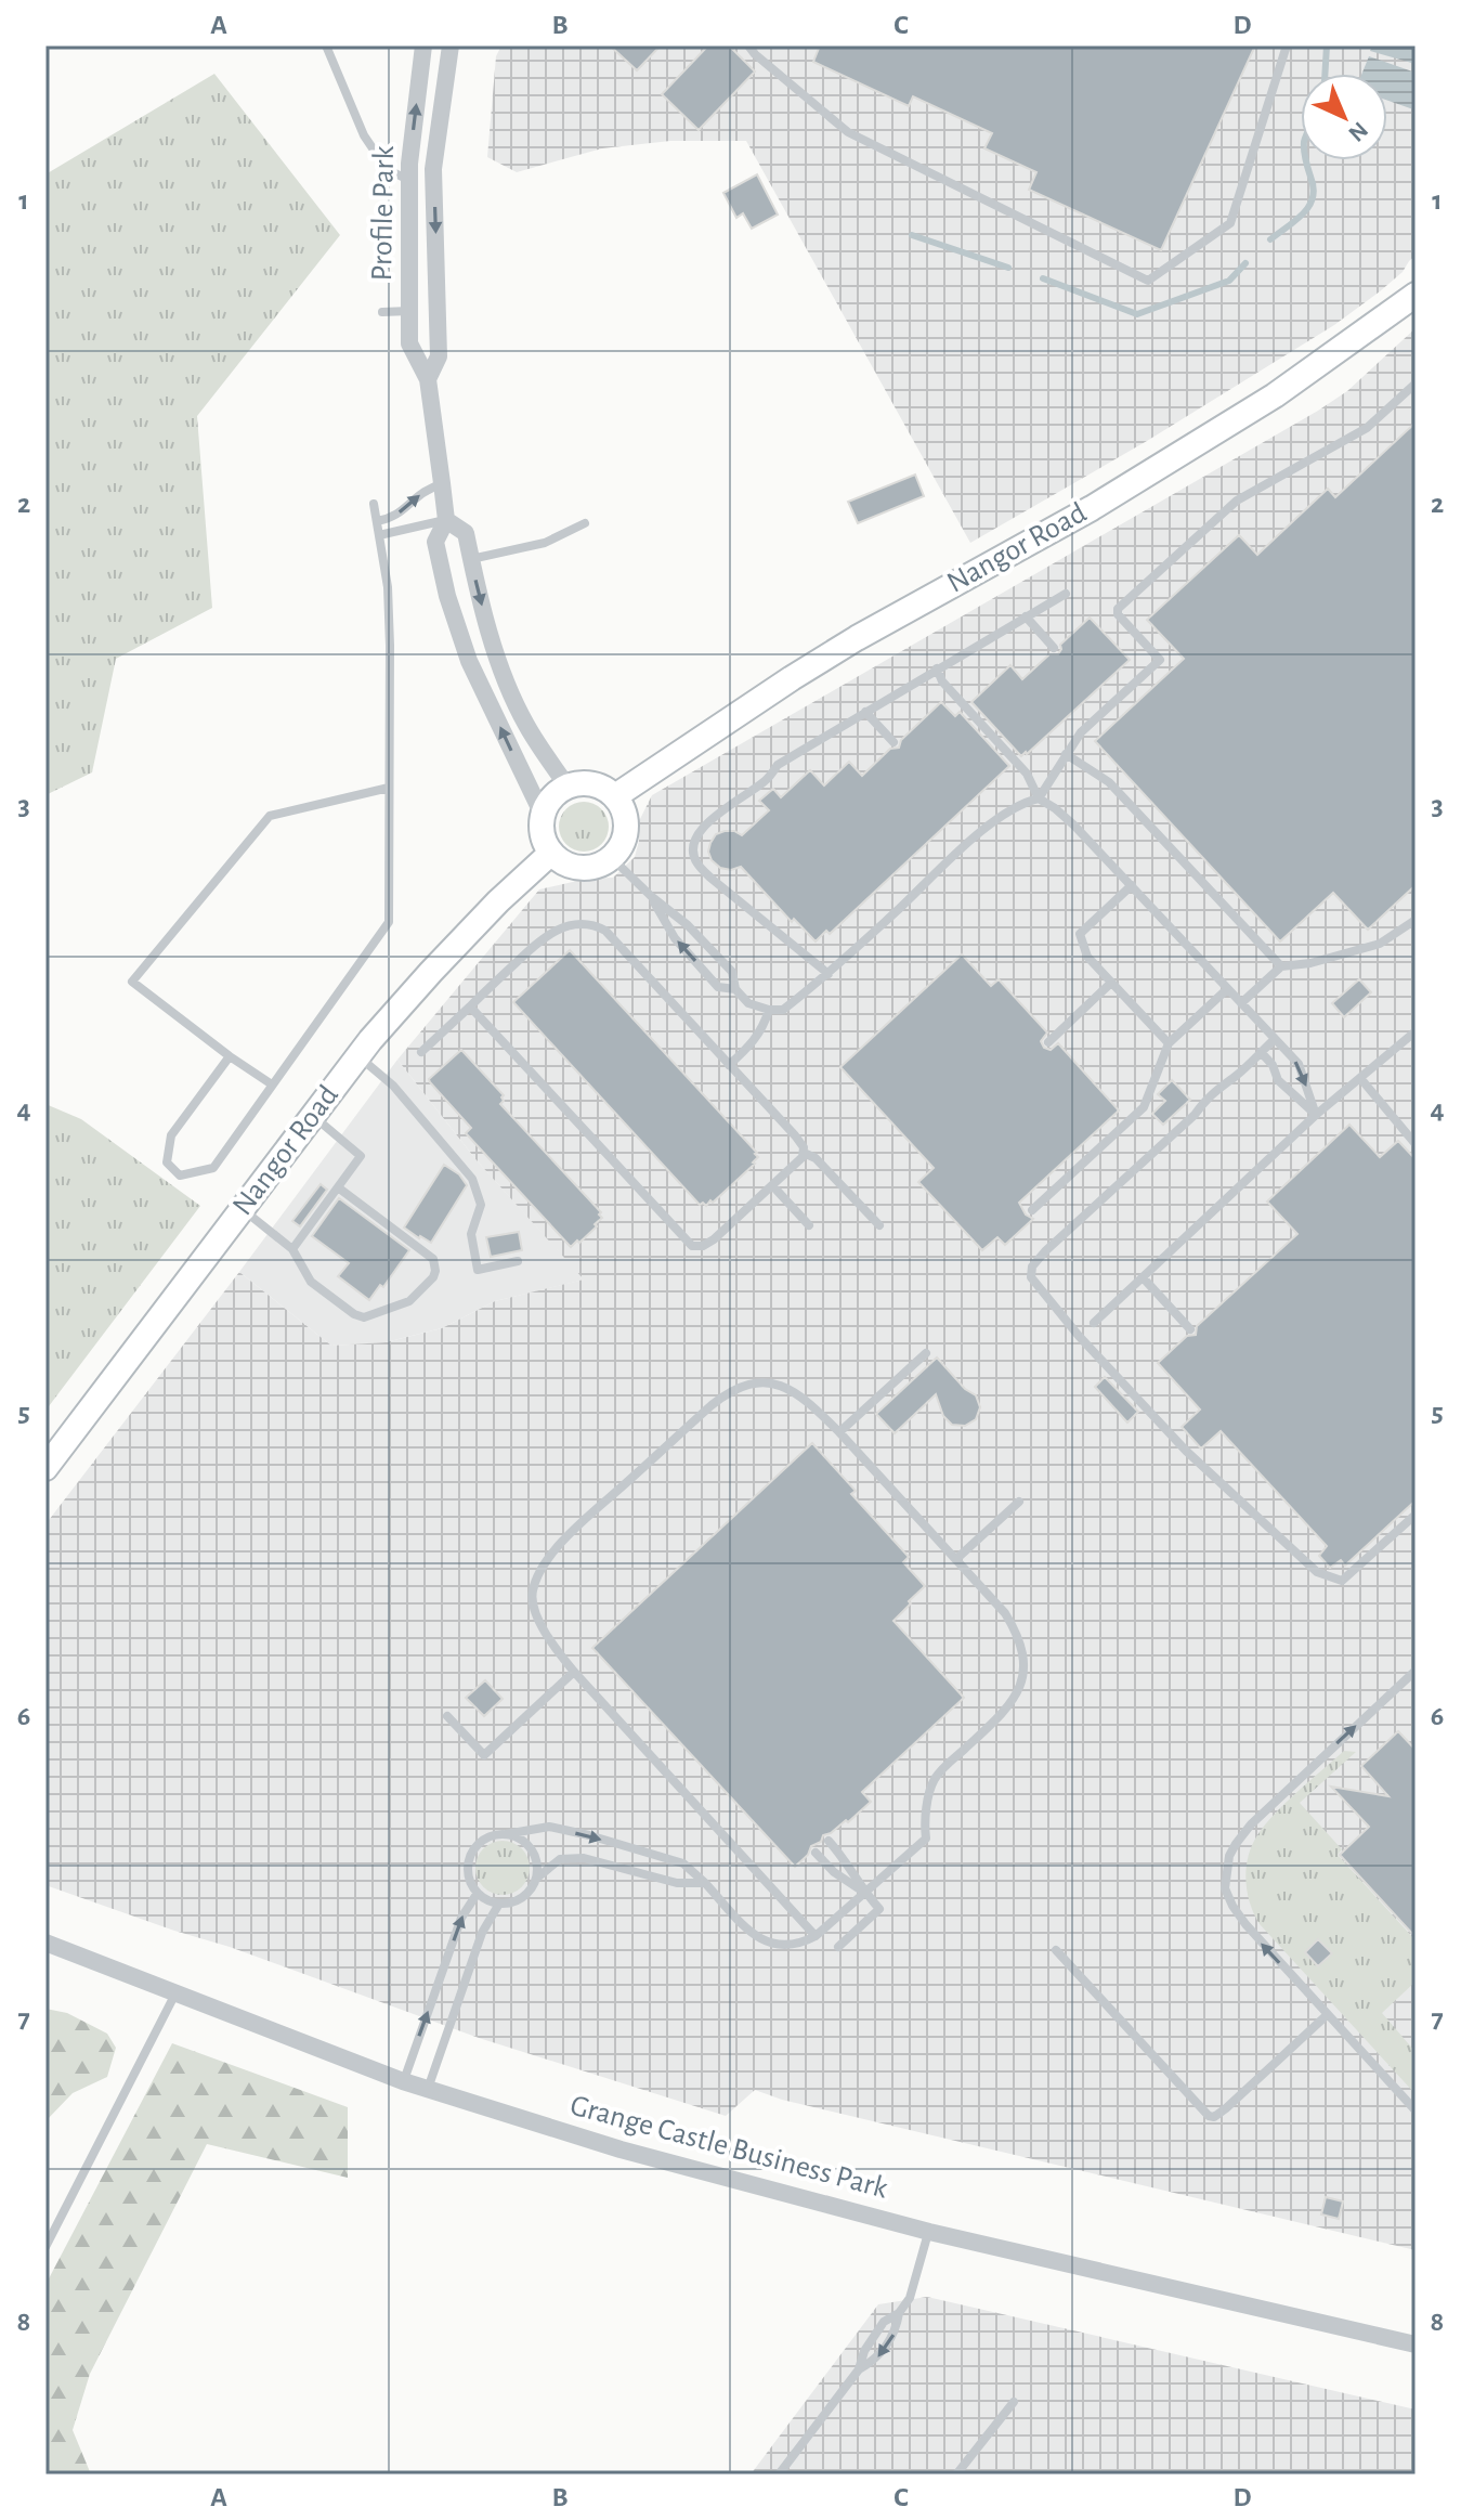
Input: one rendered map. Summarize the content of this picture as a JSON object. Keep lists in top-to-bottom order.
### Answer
{
  "streets": {
    "main road": ["Nangor Road"],
    "street": ["Profile Park", "Grange Castle Business Park"]
  },
  "crossings": [
    ["Profile Park", "Nangor Road"]
  ],
  "north": "bottom right",
  "grid": {
    "columns": [
      "A",
      "B",
      "C",
      "D"
    ],
    "rows": [
      "1",
      "2",
      "3",
      "4",
      "5",
      "6",
      "7",
      "8"
    ]
  }
}
